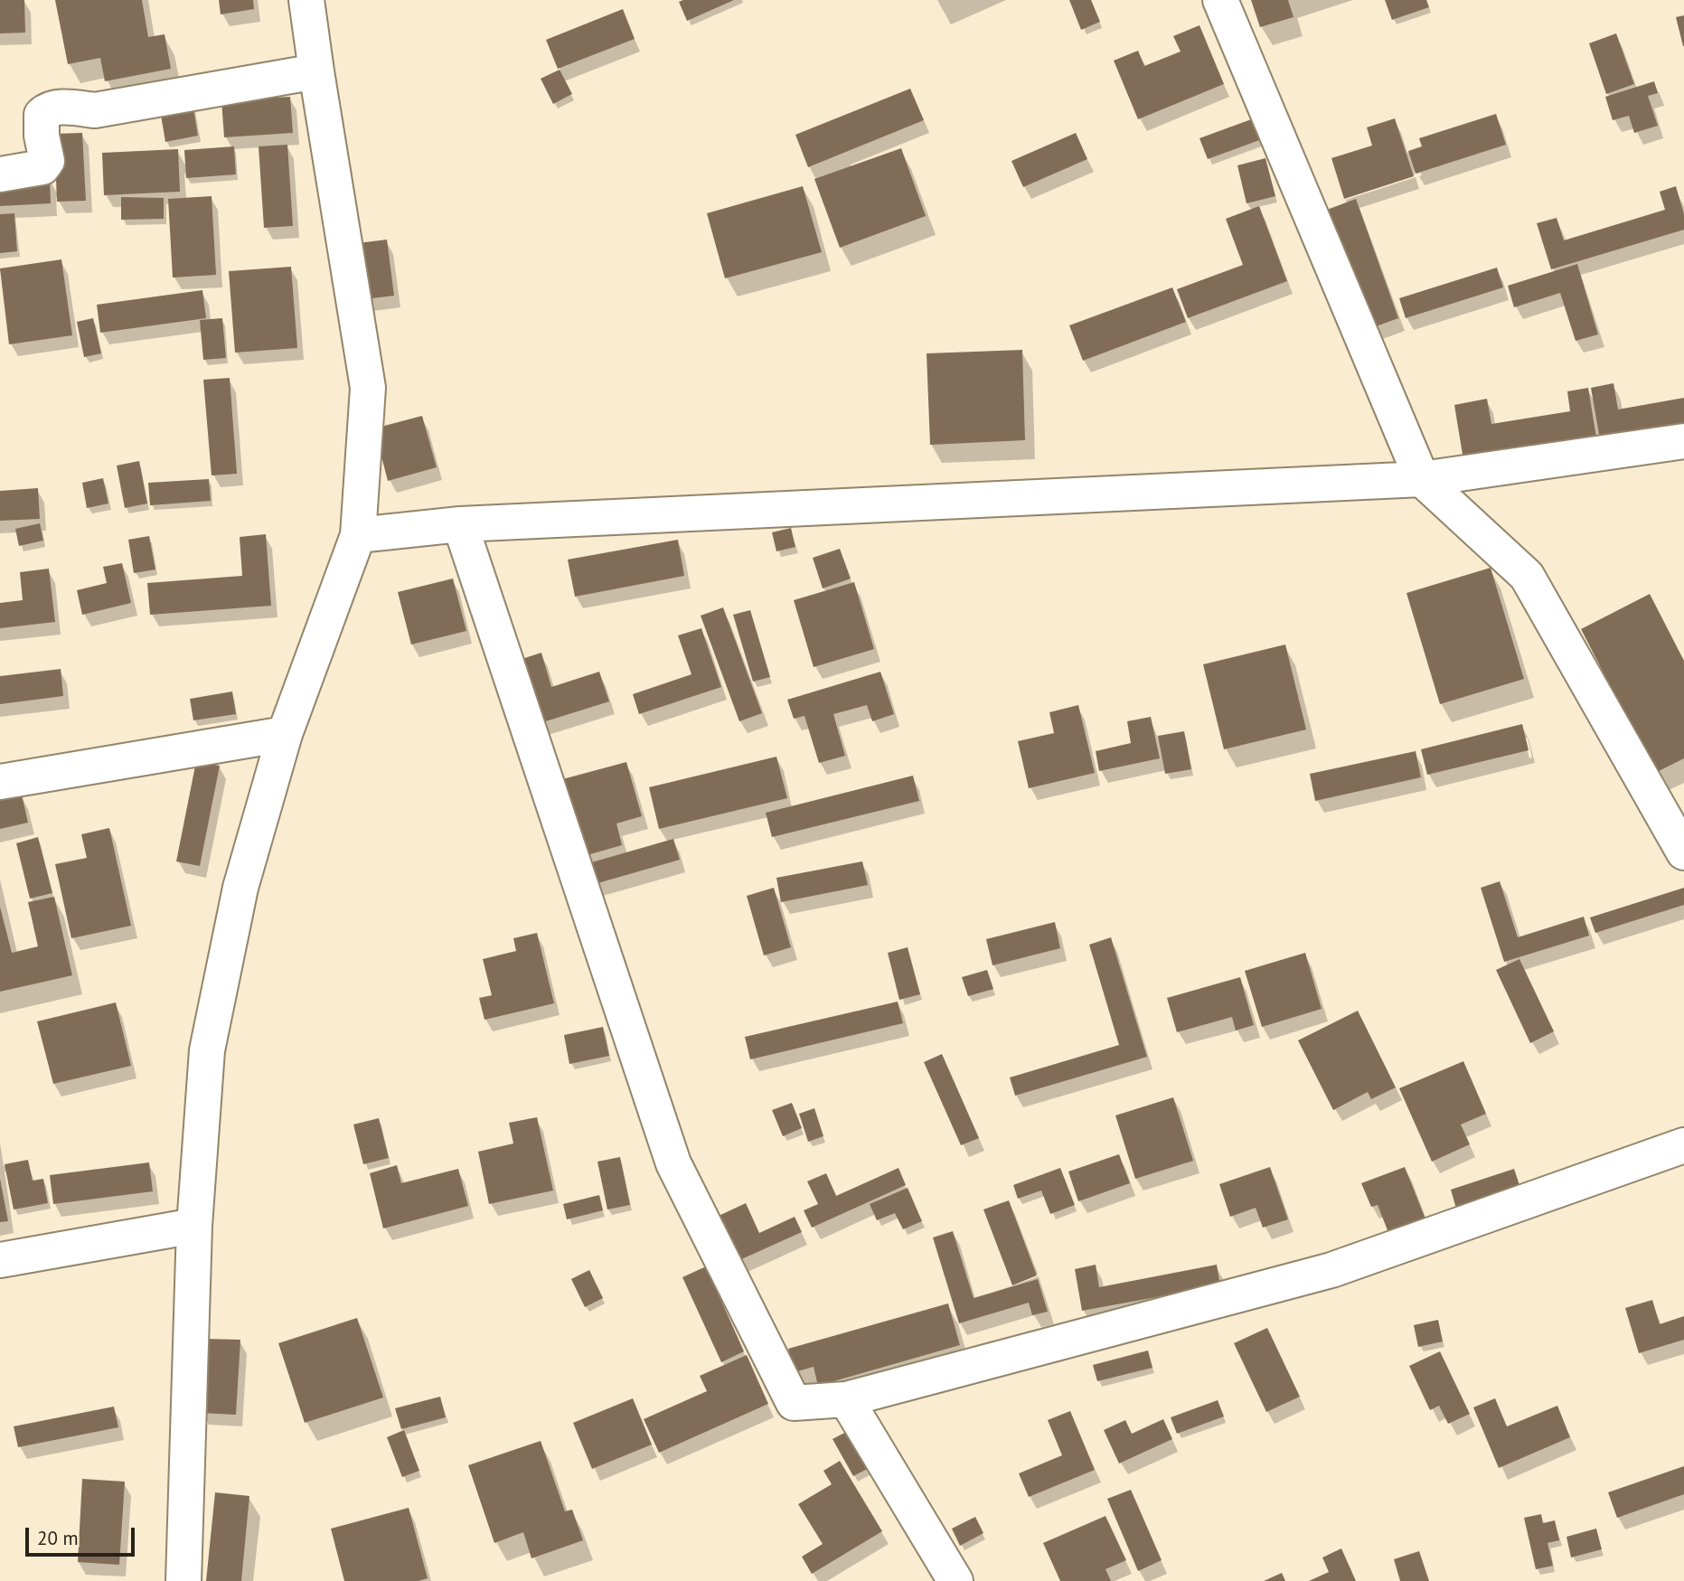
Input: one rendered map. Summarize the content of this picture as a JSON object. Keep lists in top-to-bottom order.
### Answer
{
  "scale_bar": "20 m"
}
